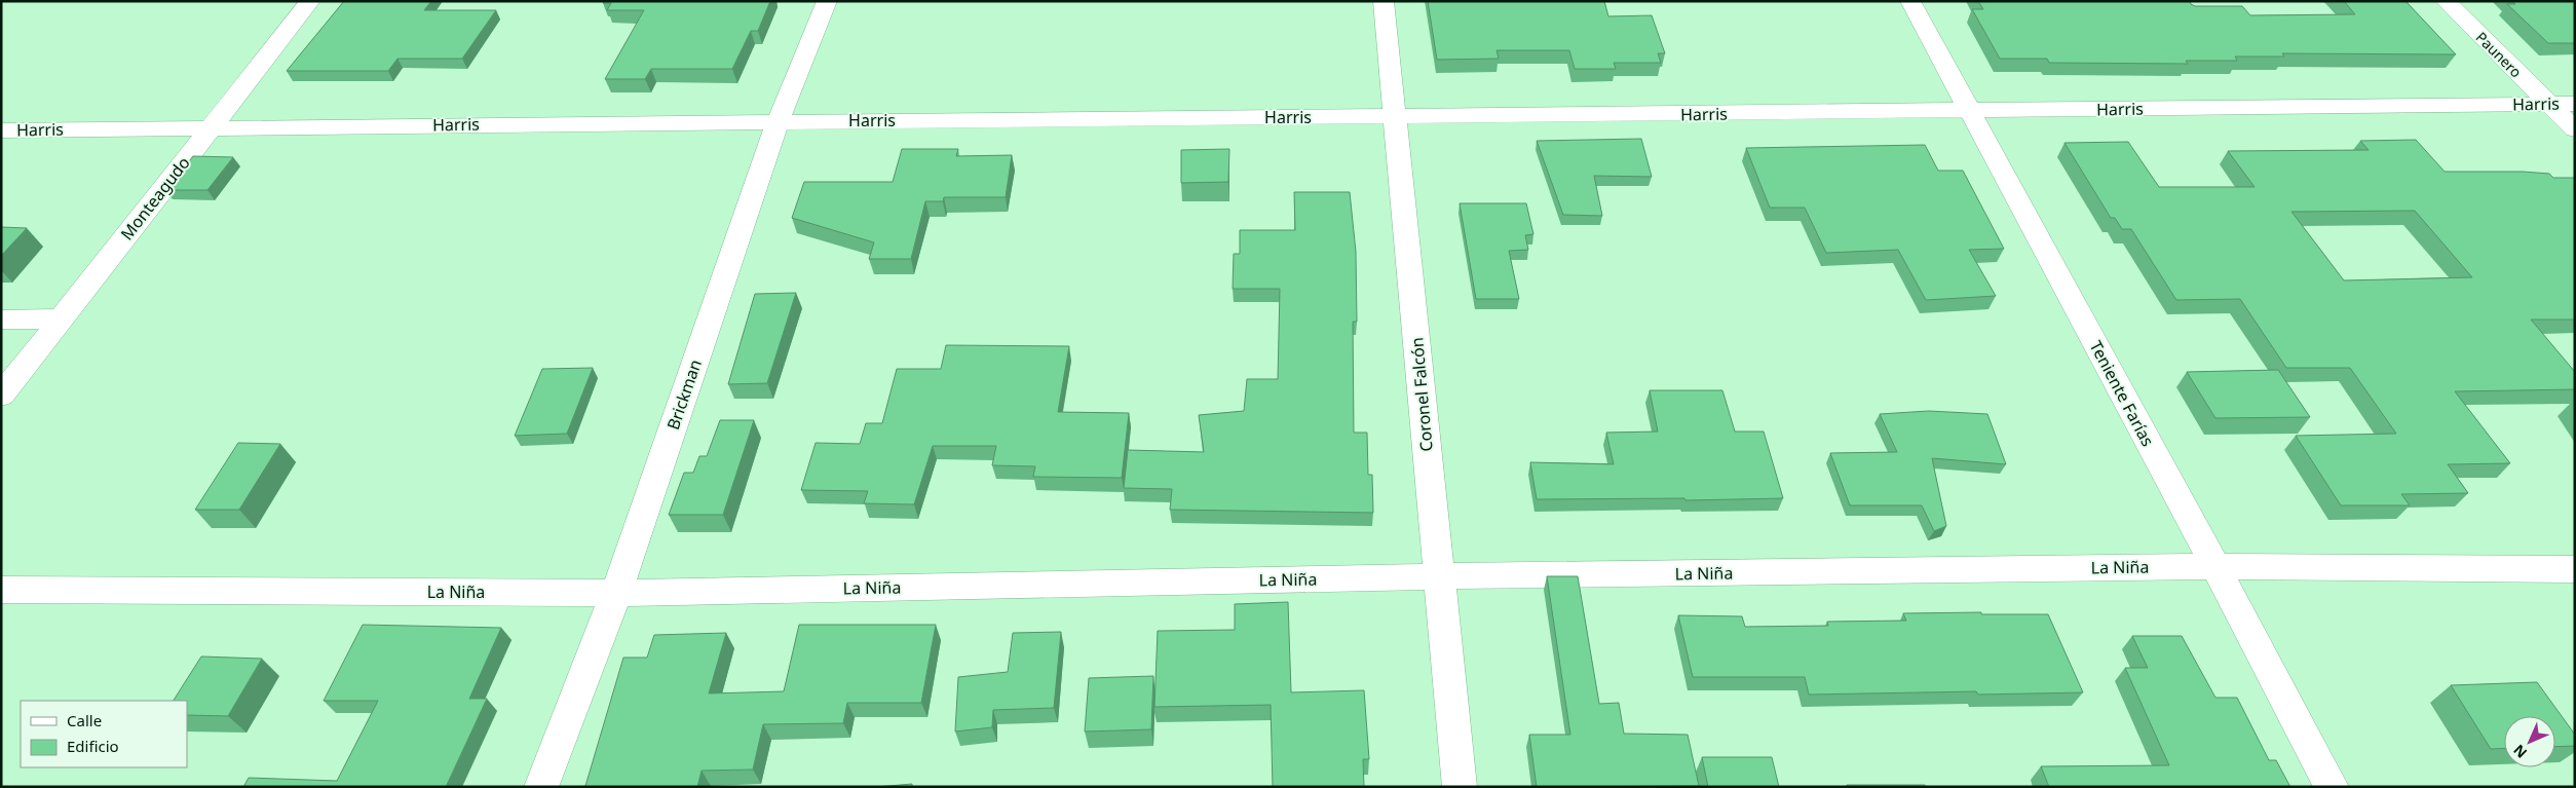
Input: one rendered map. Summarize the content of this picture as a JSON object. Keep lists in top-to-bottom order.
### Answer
{
  "streets": {
    "street": [
      "Paunero",
      "Harris",
      "Monteagudo",
      "Teniente Farías",
      "Brickman",
      "Coronel Falcón",
      "La Niña"
    ]
  },
  "crossings": [
    ["Paunero", "Harris"],
    ["Harris", "Monteagudo"],
    ["Harris", "Teniente Farías"],
    ["Harris", "Brickman"],
    ["Harris", "Coronel Falcón"],
    ["Teniente Farías", "La Niña"],
    ["Brickman", "La Niña"],
    ["Coronel Falcón", "La Niña"]
  ],
  "legend": ["Calle", "Edificio"],
  "north": "bottom left"
}
